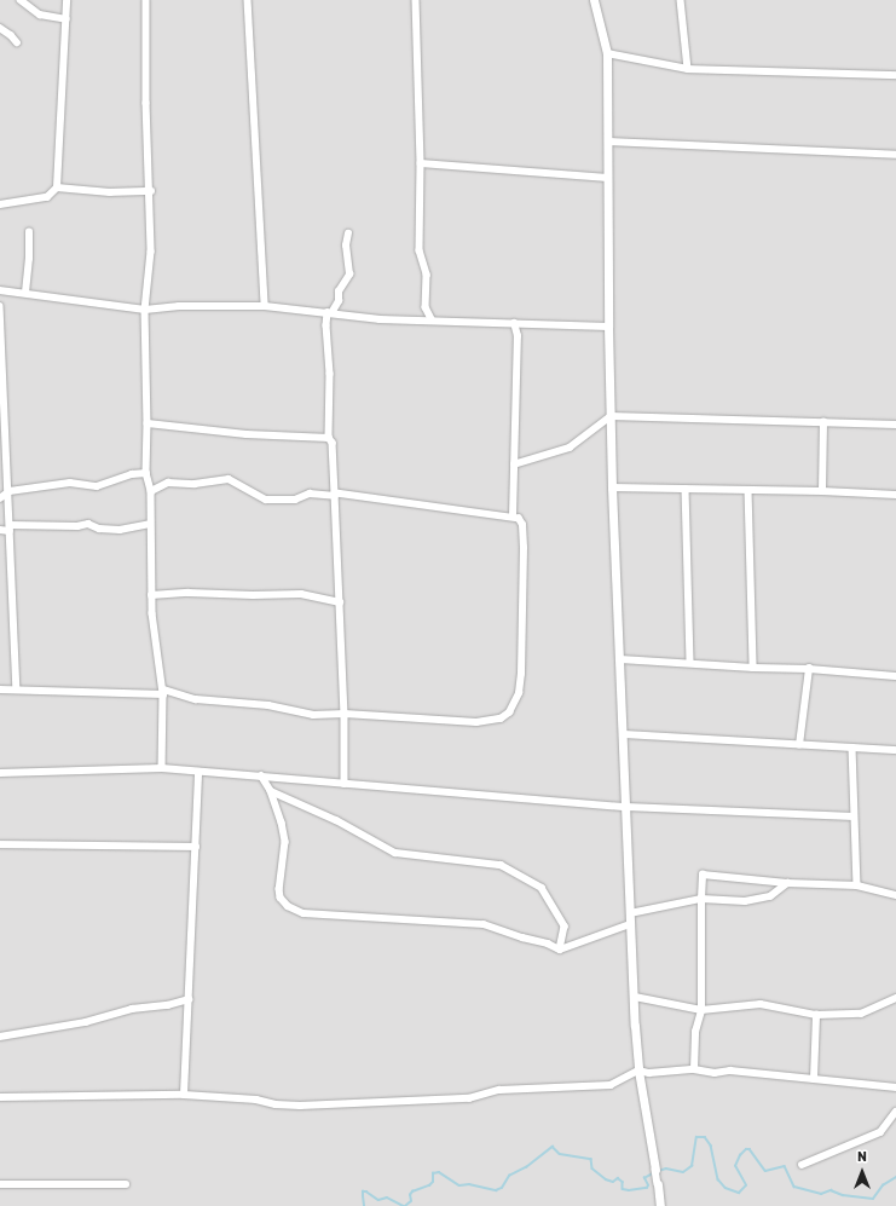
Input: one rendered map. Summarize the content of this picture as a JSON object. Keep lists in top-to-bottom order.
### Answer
{
  "north": "top"
}
